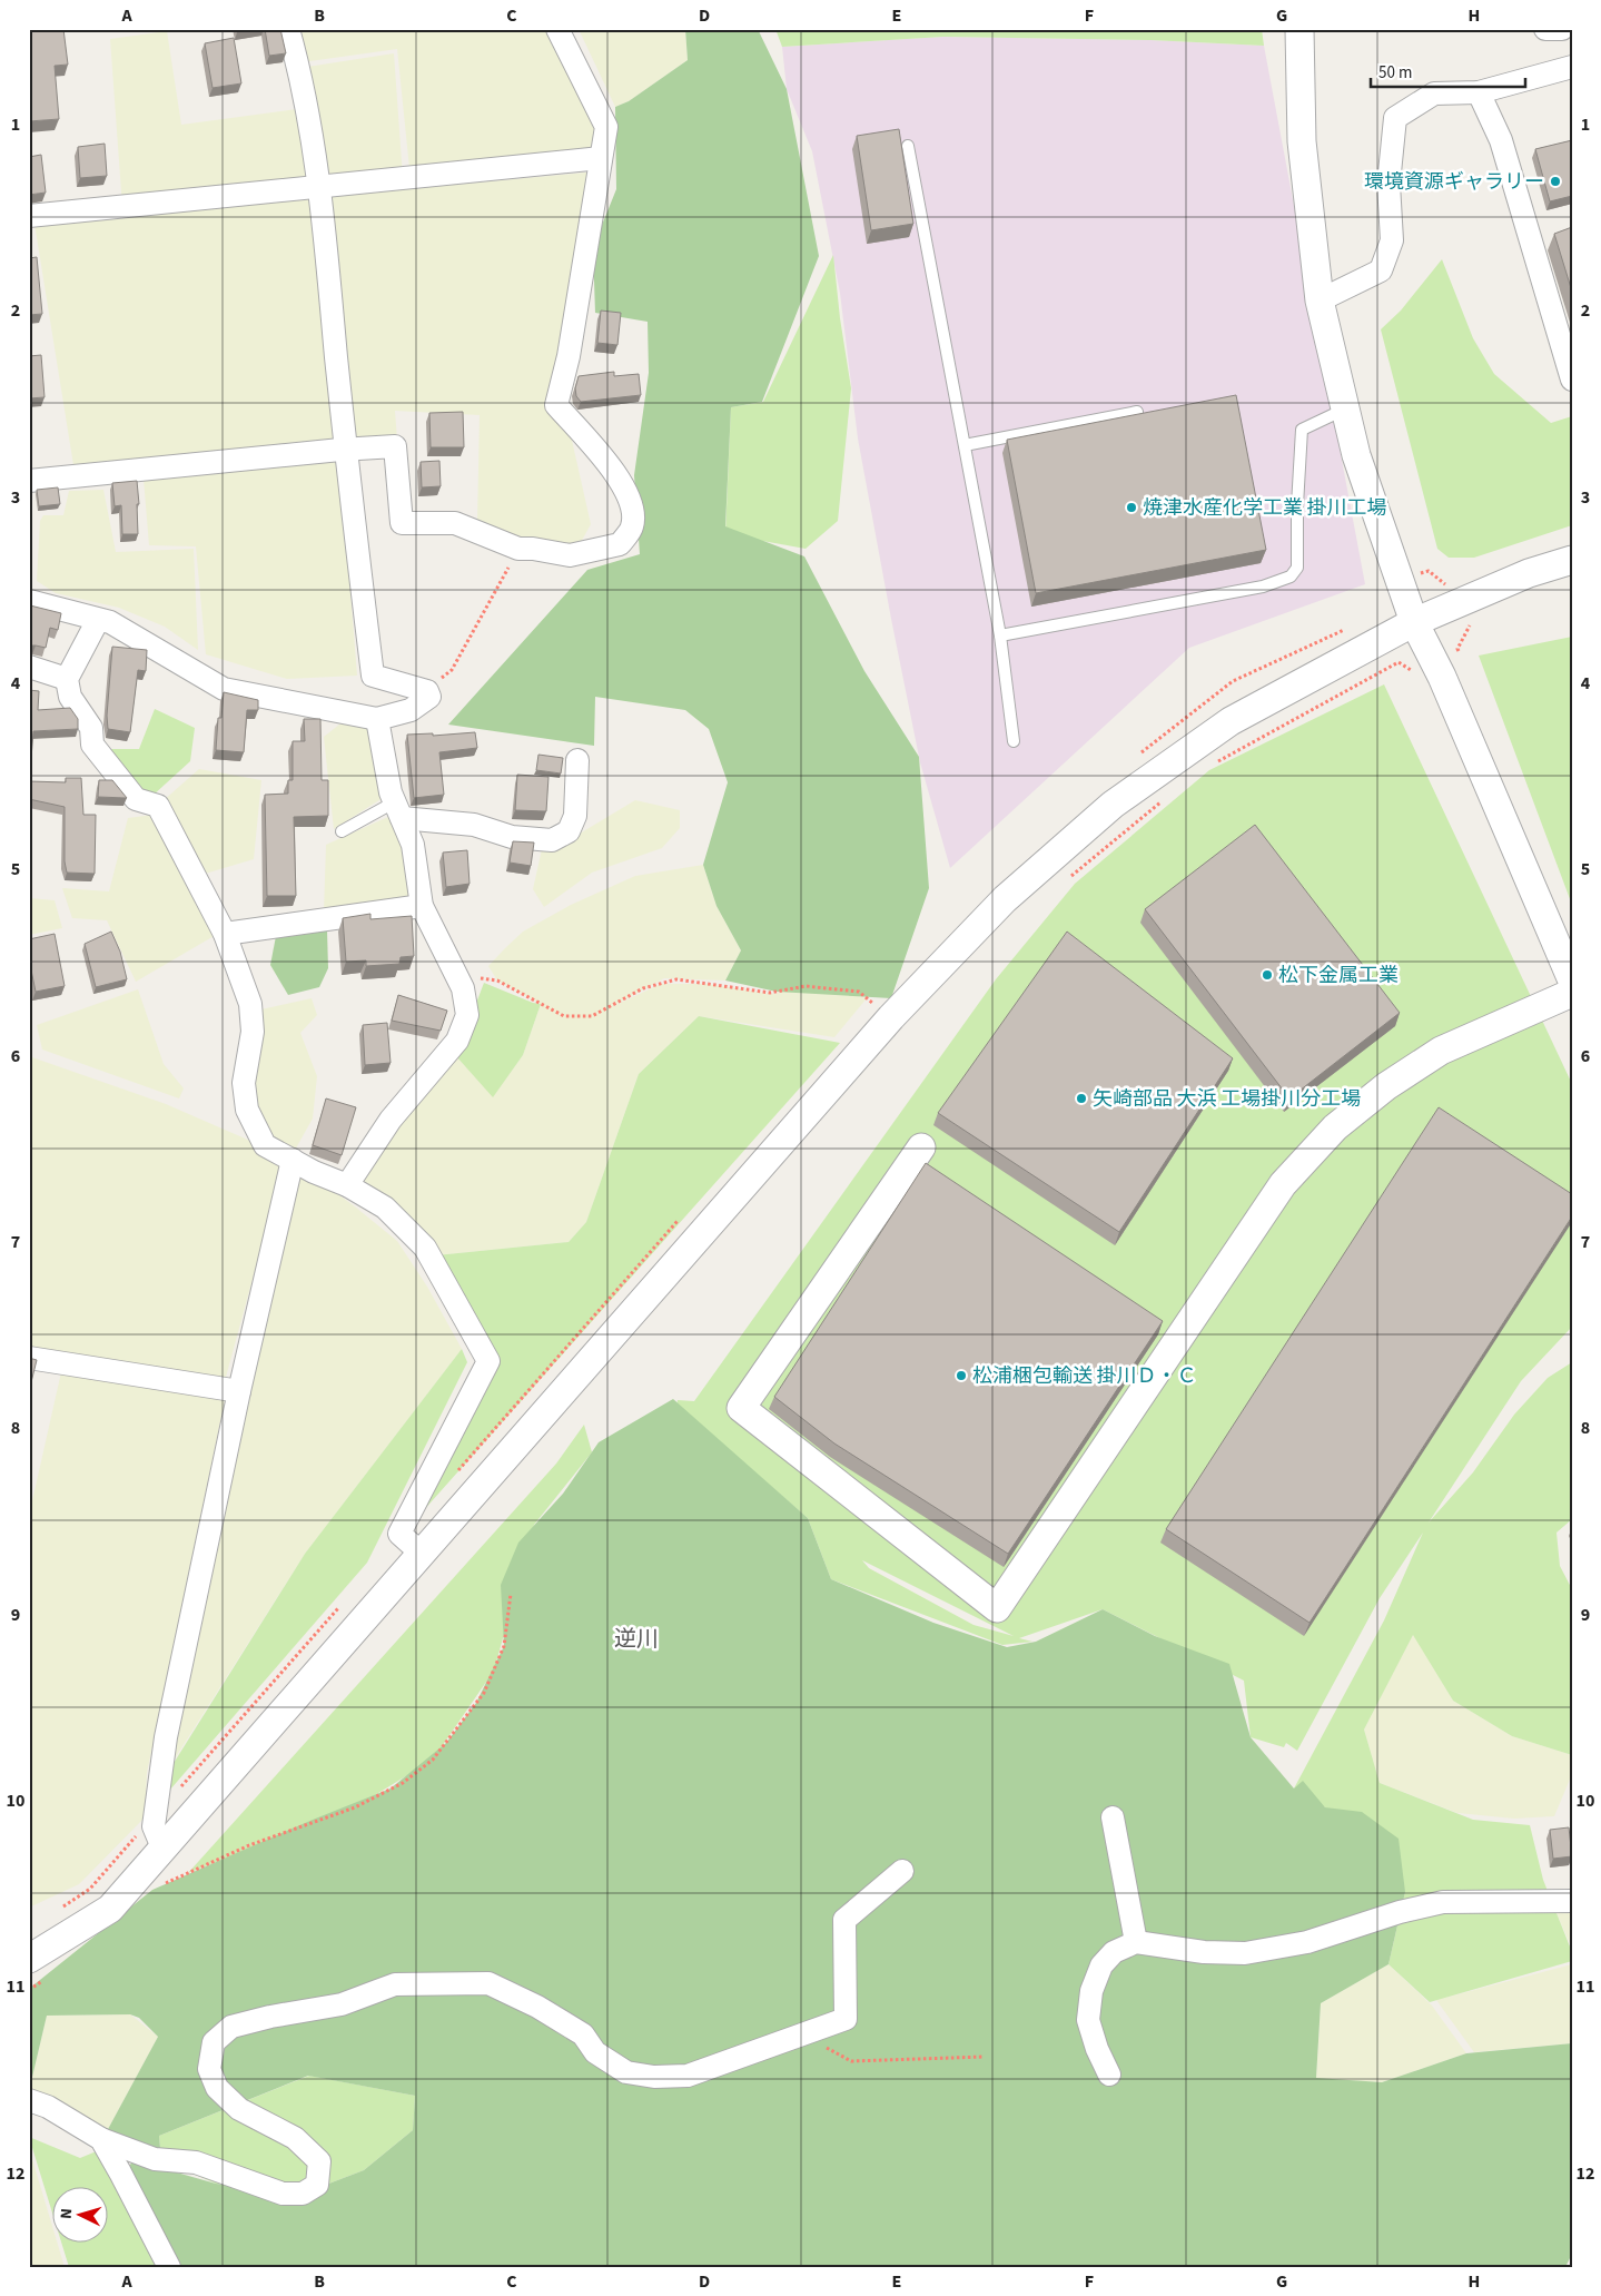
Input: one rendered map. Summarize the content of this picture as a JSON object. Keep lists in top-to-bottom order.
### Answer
{
  "districts": ["逆川"],
  "places": [
    "環境資源ギャラリー",
    "焼津水産化学工業 掛川工場",
    "松下金属工業",
    "矢崎部品 大浜 工場掛川分工場",
    "松浦梱包輸送 掛川Ｄ・Ｃ"
  ],
  "scale_bar": "50 m",
  "north": "left",
  "grid": {
    "columns": [
      "A",
      "B",
      "C",
      "D",
      "E",
      "F",
      "G",
      "H"
    ],
    "rows": [
      "1",
      "2",
      "3",
      "4",
      "5",
      "6",
      "7",
      "8",
      "9",
      "10",
      "11",
      "12"
    ]
  }
}
